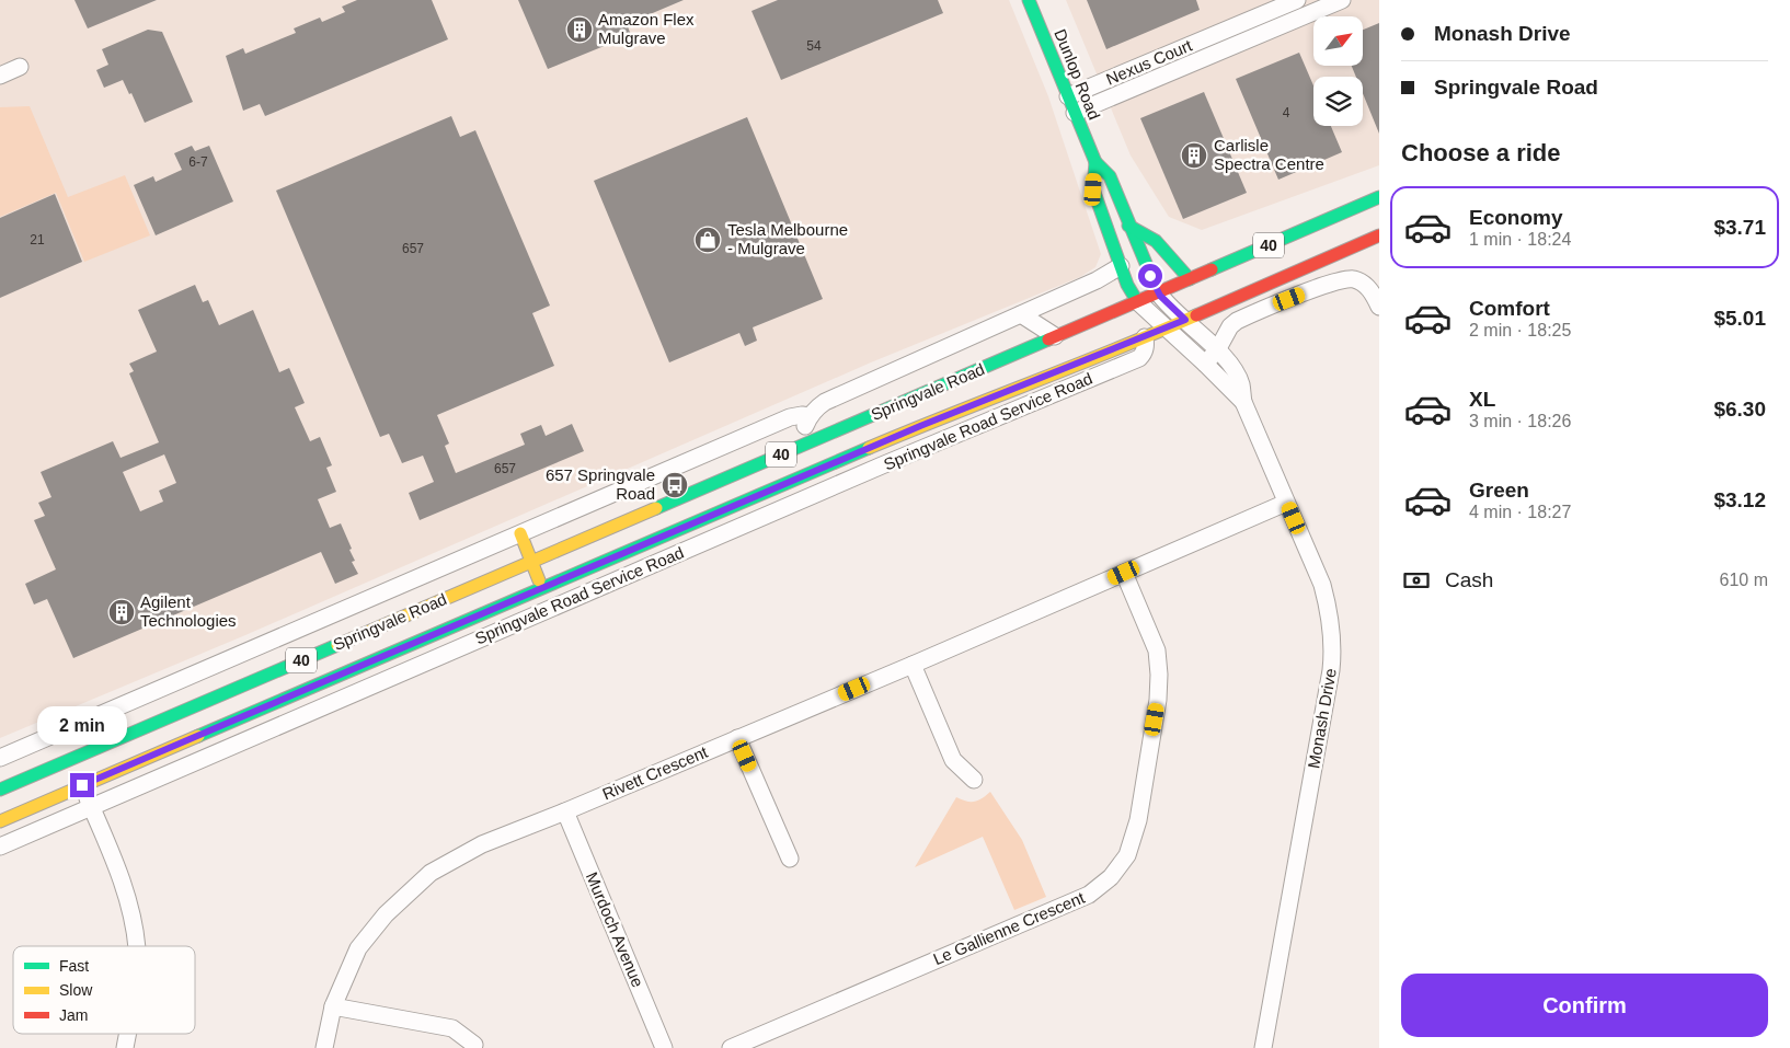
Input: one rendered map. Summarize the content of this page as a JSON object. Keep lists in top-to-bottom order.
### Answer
{
  "streets": {
    "main road": ["Dunlop Road", "40", "Springvale Road"],
    "street": [
      "Nexus Court",
      "Springvale Road Service Road",
      "Monash Drive",
      "Rivett Crescent",
      "Le Gallienne Crescent",
      "Murdoch Avenue"
    ]
  },
  "crossings": [
    ["Nexus Court", "Dunlop Road"],
    ["Dunlop Road", "Springvale Road"],
    ["Dunlop Road", "Monash Drive"],
    ["Springvale Road", "Springvale Road Service Road"],
    ["Springvale Road", "Monash Drive"],
    ["Monash Drive", "Rivett Crescent"],
    ["Rivett Crescent", "Le Gallienne Crescent"],
    ["Rivett Crescent", "Murdoch Avenue"]
  ],
  "places": {
    "building": ["Amazon Flex Mulgrave", "Carlisle Spectra Centre", "Agilent Technologies"],
    "shop": ["Tesla Melbourne - Mulgrave"],
    "bus stop": ["657 Springvale Road"]
  },
  "house_numbers": [
    "54",
    "4",
    "6-7",
    "21",
    "657",
    "657"
  ],
  "legend": ["Fast", "Slow", "Jam"],
  "north": "top right",
  "page": {
    "banner": ["Monash Drive", "Springvale Road"],
    "heading": "Choose a ride",
    "list": [
      {
        "name": "Economy",
        "note": "1 min · 18:24",
        "value": "$3.71"
      },
      {
        "name": "Comfort",
        "note": "2 min · 18:25",
        "value": "$5.01"
      },
      {
        "name": "XL",
        "note": "3 min · 18:26",
        "value": "$6.30"
      },
      {
        "name": "Green",
        "note": "4 min · 18:27",
        "value": "$3.12"
      }
    ],
    "pay": ["Cash", "610 m"],
    "bubble": "2 min",
    "buttons": "Confirm"
  }
}
